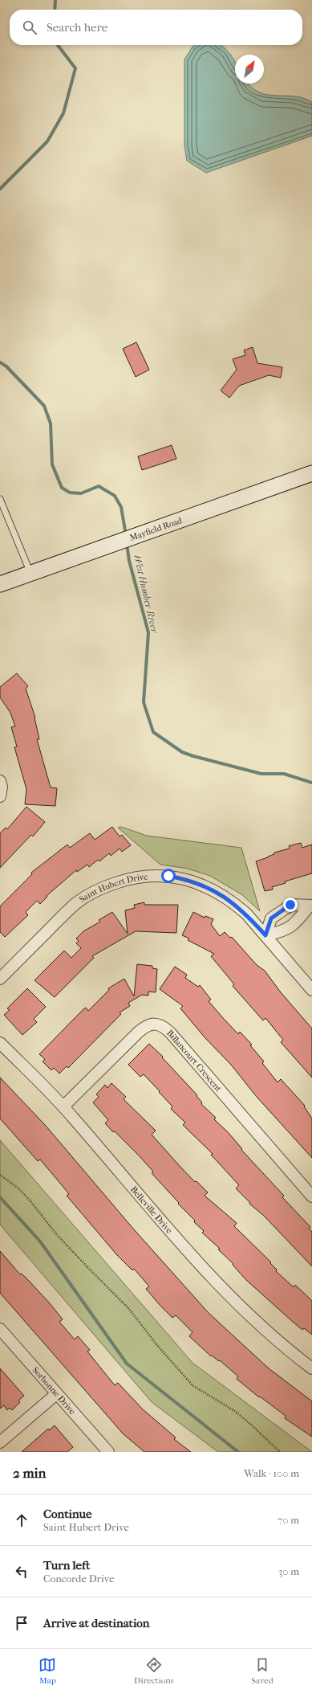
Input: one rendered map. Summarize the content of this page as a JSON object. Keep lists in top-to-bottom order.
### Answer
{
  "streets": {
    "main road": ["Mayfield Road"],
    "street": [
      "Saint Hubert Drive",
      "Billancourt Crescent",
      "Belleville Drive",
      "Sorbonne Drive"
    ]
  },
  "crossings": [
    ["Billancourt Crescent", "Belleville Drive"]
  ],
  "water": ["West Humber River"],
  "north": "top right",
  "page": {
    "search": "Search here",
    "heading": ["2 min", "Walk · 100 m"],
    "list": [
      ["Continue", "Saint Hubert Drive", "70 m"],
      ["Turn left", "Concorde Drive", "30 m"],
      "Arrive at destination"
    ],
    "nav": ["Map", "Directions", "Saved"]
  }
}
